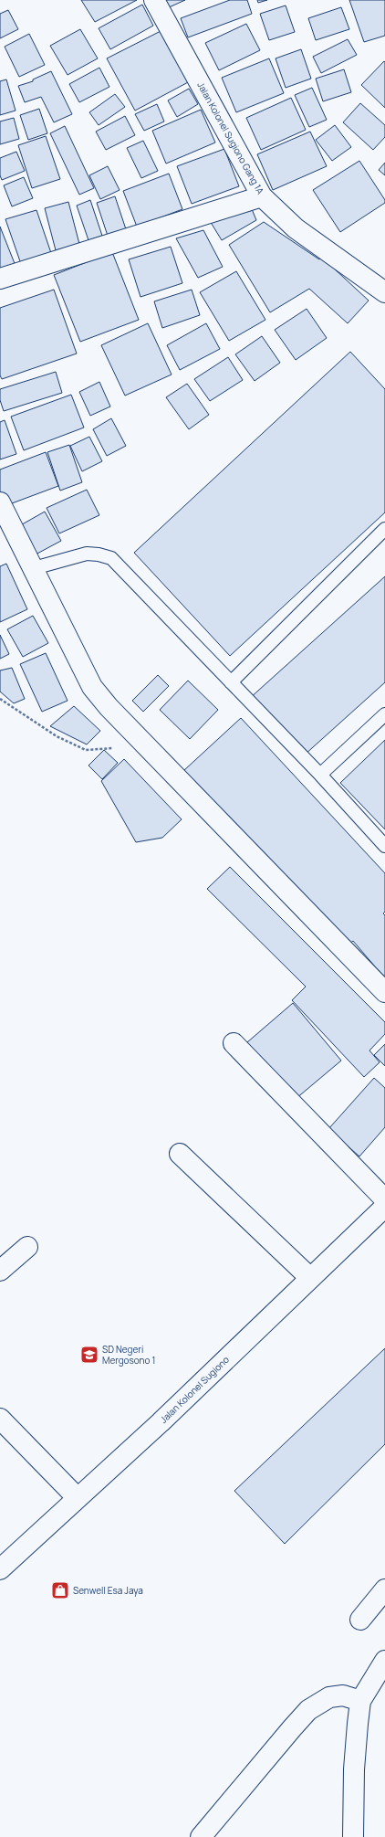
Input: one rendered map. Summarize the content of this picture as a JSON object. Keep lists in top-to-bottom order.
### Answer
{
  "streets": {
    "main road": ["Jalan Kolonel Sugiono Gang 1A", "Jalan Kolonel Sugiono"]
  },
  "places": {
    "school or university": ["SD Negeri Mergosono 1"],
    "shop": ["Senwell Esa Jaya"]
  }
}
